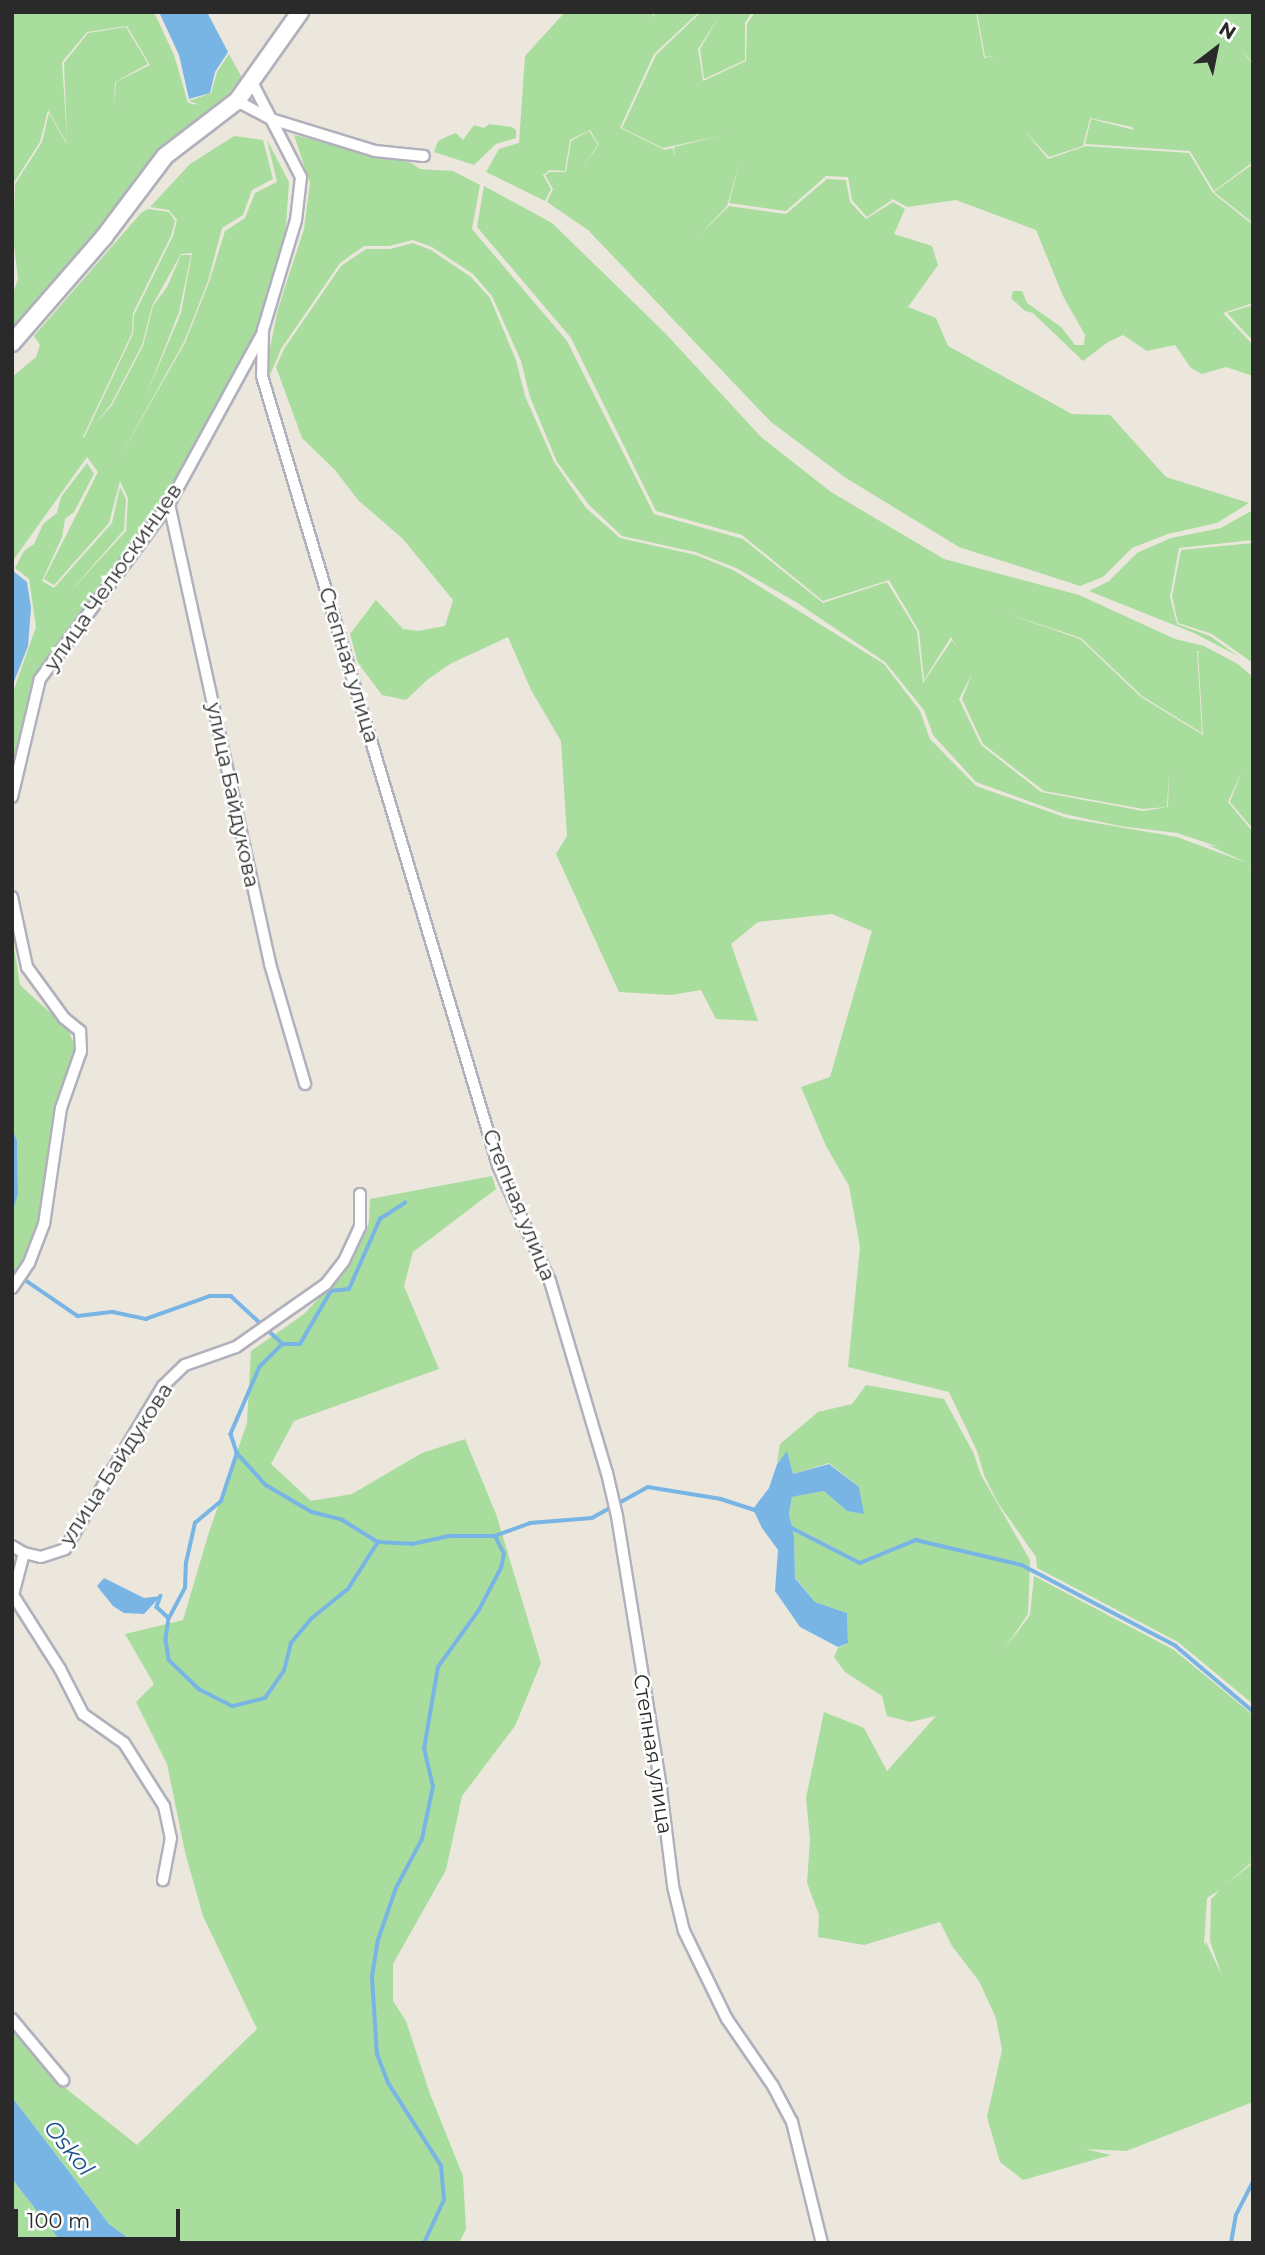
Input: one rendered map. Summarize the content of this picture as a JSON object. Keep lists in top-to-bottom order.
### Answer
{
  "streets": {
    "street": ["улица Челюскинцев", "Степная улица", "улица Байдукова"]
  },
  "crossings": [
    ["улица Челюскинцев", "Степная улица"],
    ["улица Челюскинцев", "улица Байдукова"]
  ],
  "water": ["Oskol"],
  "scale_bar": "100 m",
  "north": "top right"
}
